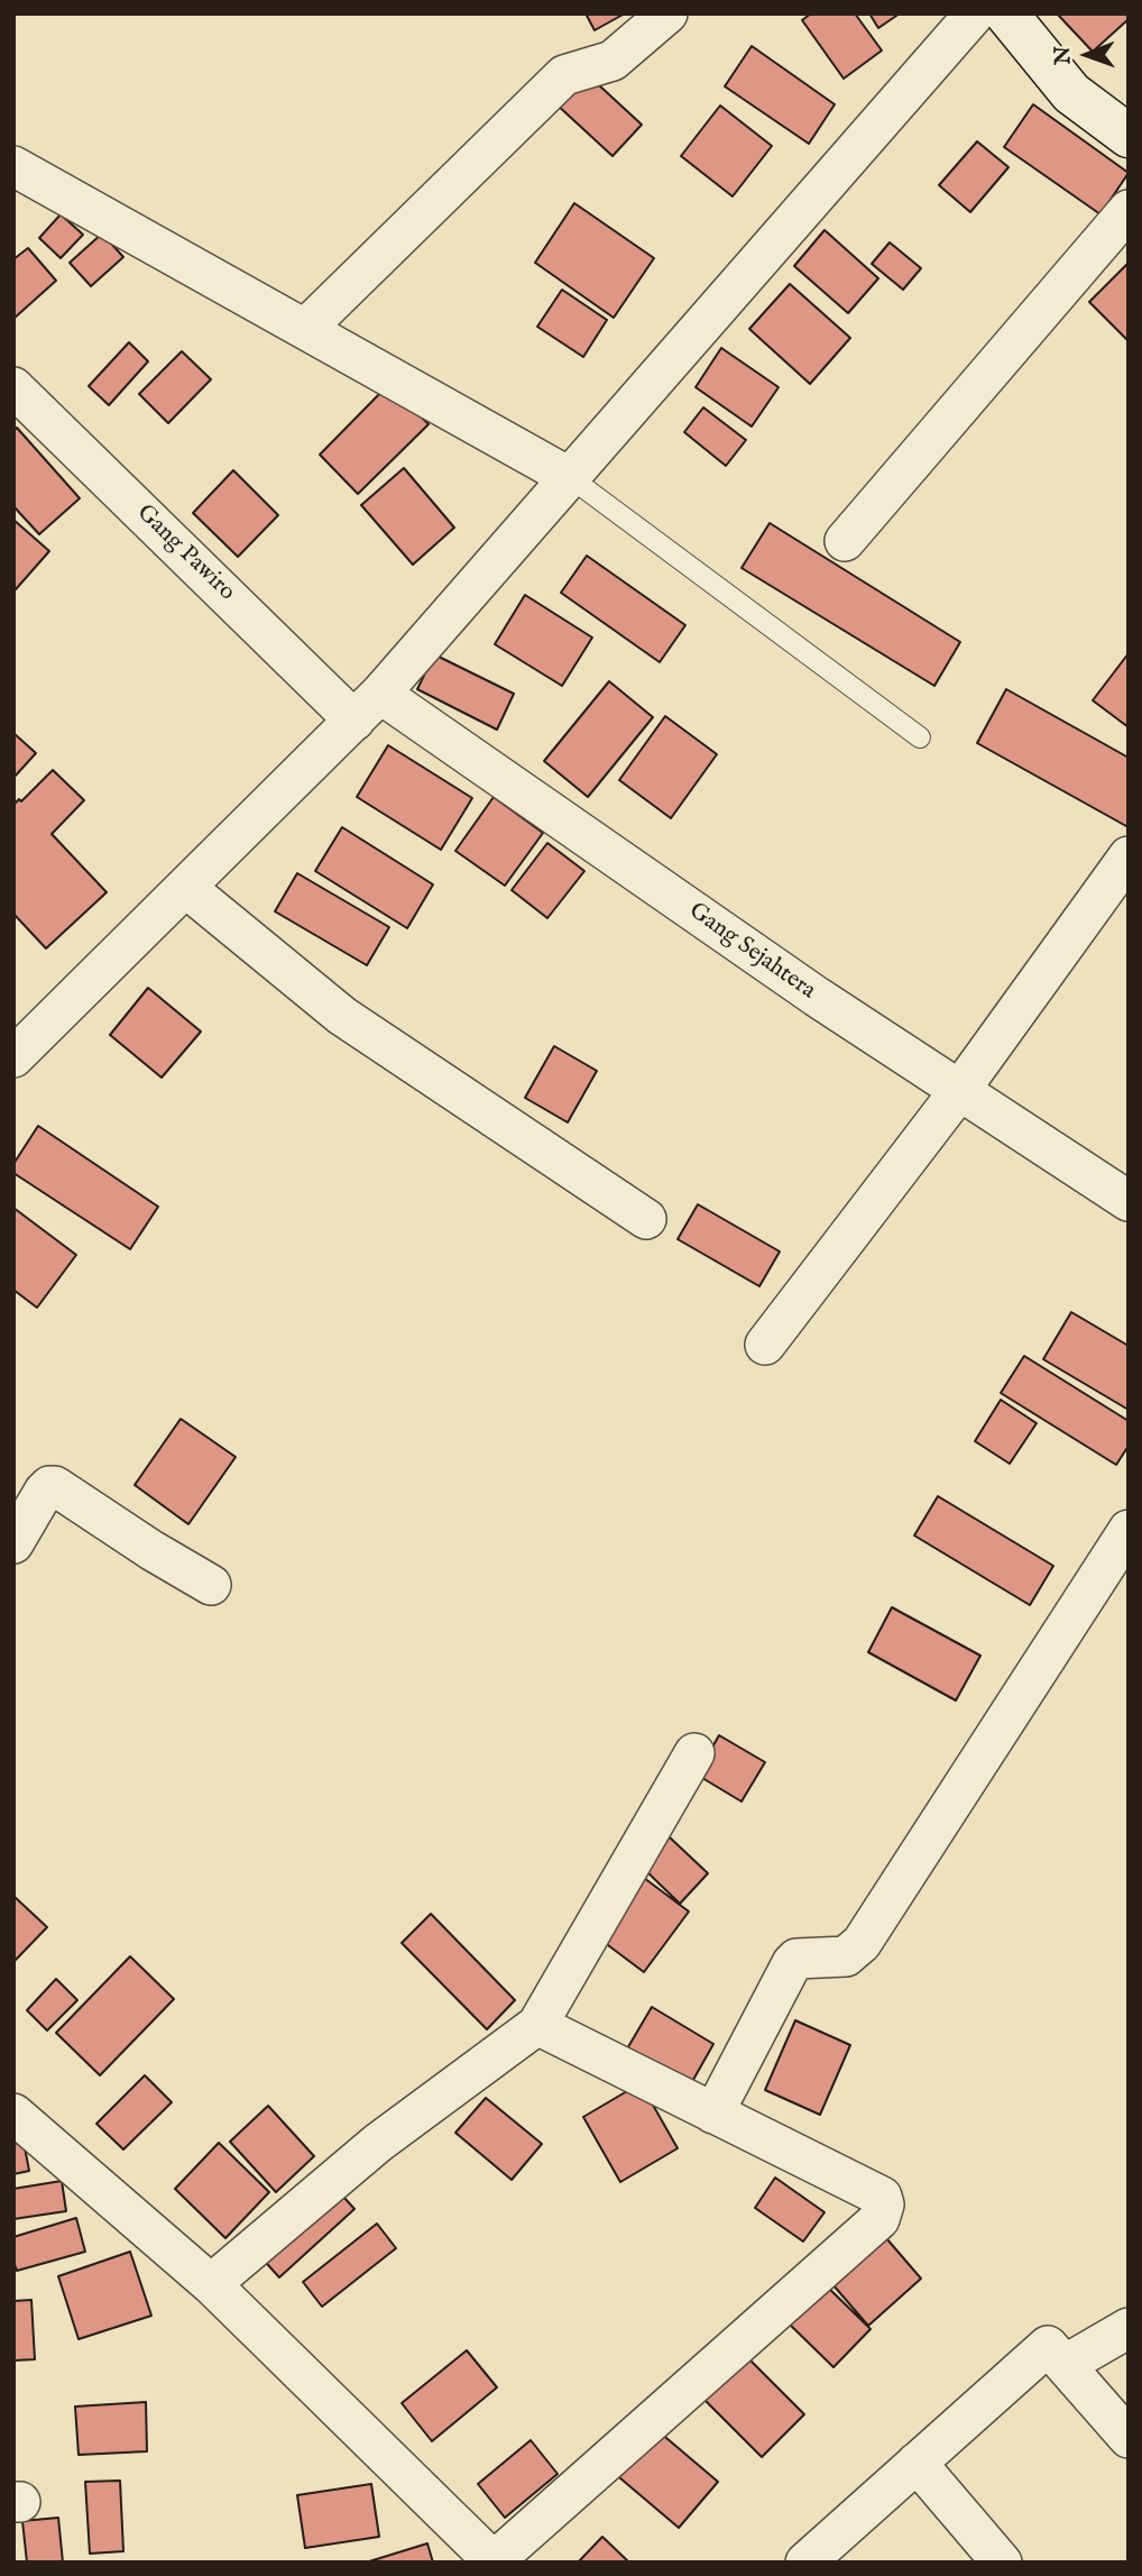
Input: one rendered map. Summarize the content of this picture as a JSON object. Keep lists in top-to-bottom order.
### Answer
{
  "streets": {
    "street": ["Gang Pawiro", "Gang Sejahtera"]
  },
  "crossings": [
    ["Gang Pawiro", "Gang Sejahtera"]
  ],
  "north": "left"
}
